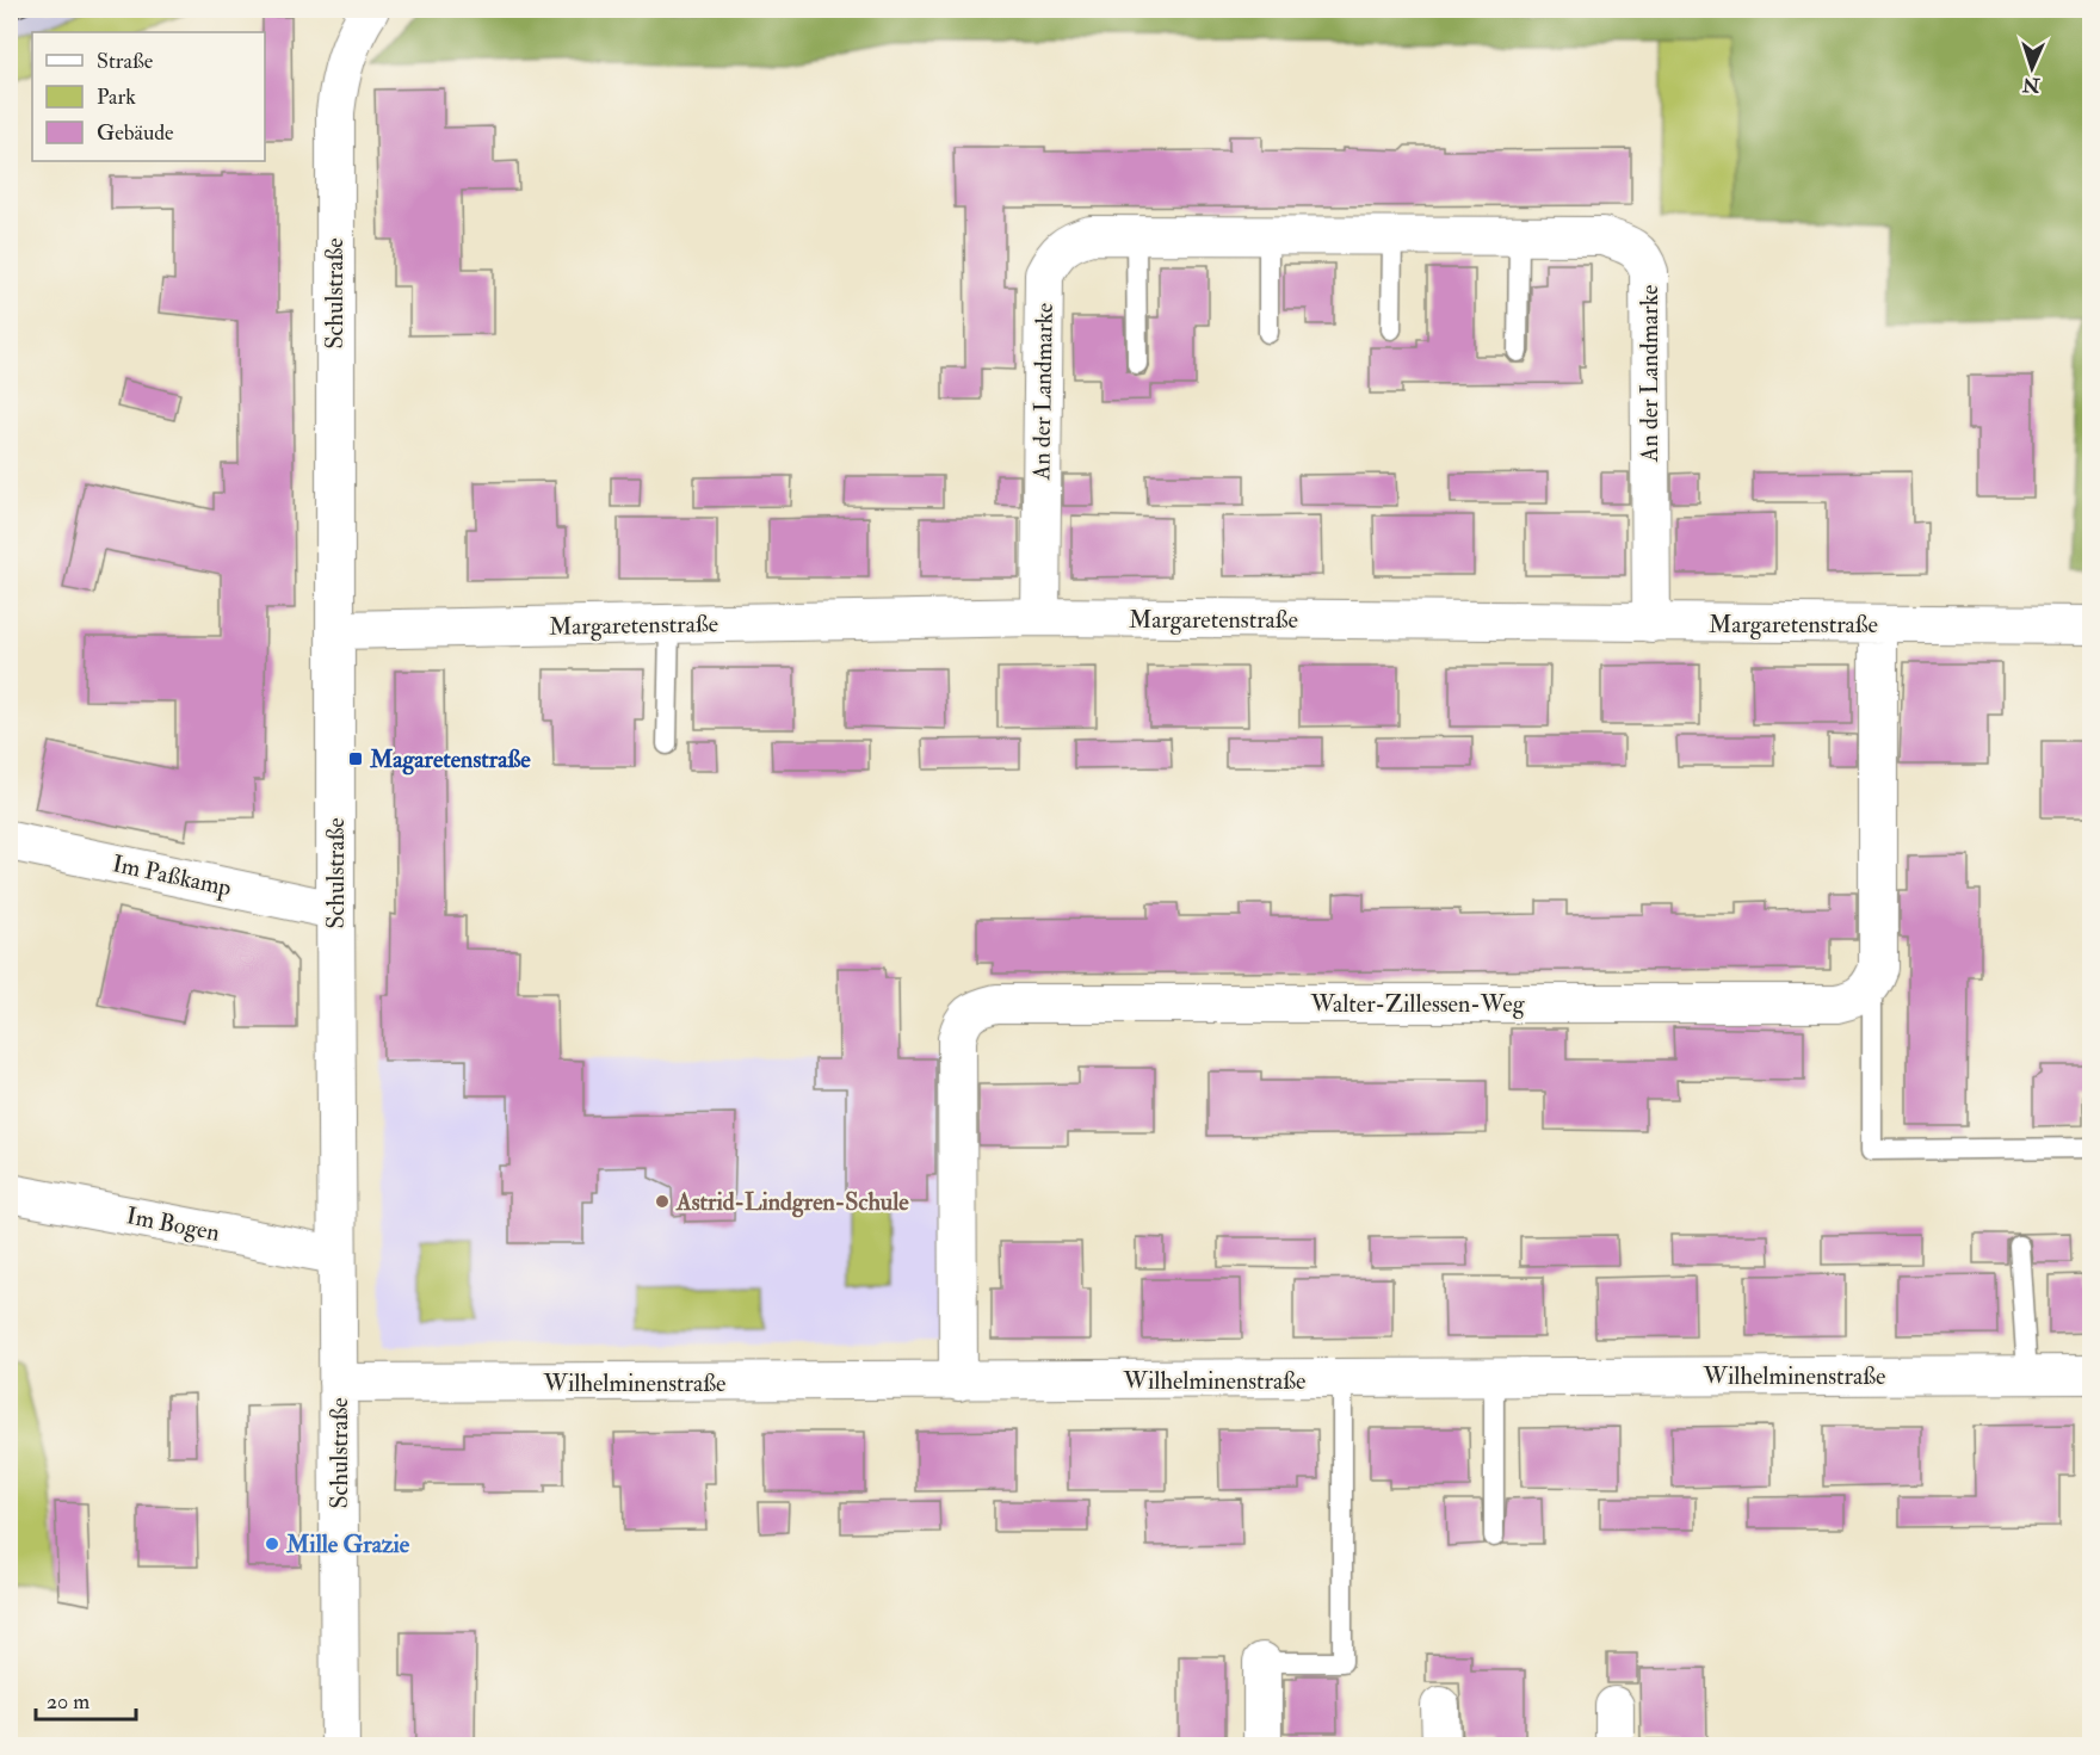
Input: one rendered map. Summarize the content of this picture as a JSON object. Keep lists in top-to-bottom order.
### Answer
{
  "streets": {
    "street": [
      "Schulstraße",
      "An der Landmarke",
      "Margaretenstraße",
      "Im Paßkamp",
      "Walter-Zillessen-Weg",
      "Im Bogen",
      "Wilhelminenstraße"
    ]
  },
  "crossings": [
    ["Schulstraße", "Margaretenstraße"],
    ["Schulstraße", "Im Paßkamp"],
    ["Schulstraße", "Im Bogen"],
    ["Schulstraße", "Wilhelminenstraße"],
    ["An der Landmarke", "Margaretenstraße"],
    ["Walter-Zillessen-Weg", "Wilhelminenstraße"]
  ],
  "places": {
    "transit": ["Magaretenstraße"],
    "other": ["Astrid-Lindgren-Schule", "Mille Grazie"]
  },
  "legend": ["Straße", "Park", "Gebäude"],
  "scale_bar": "20 m",
  "north": "bottom"
}
